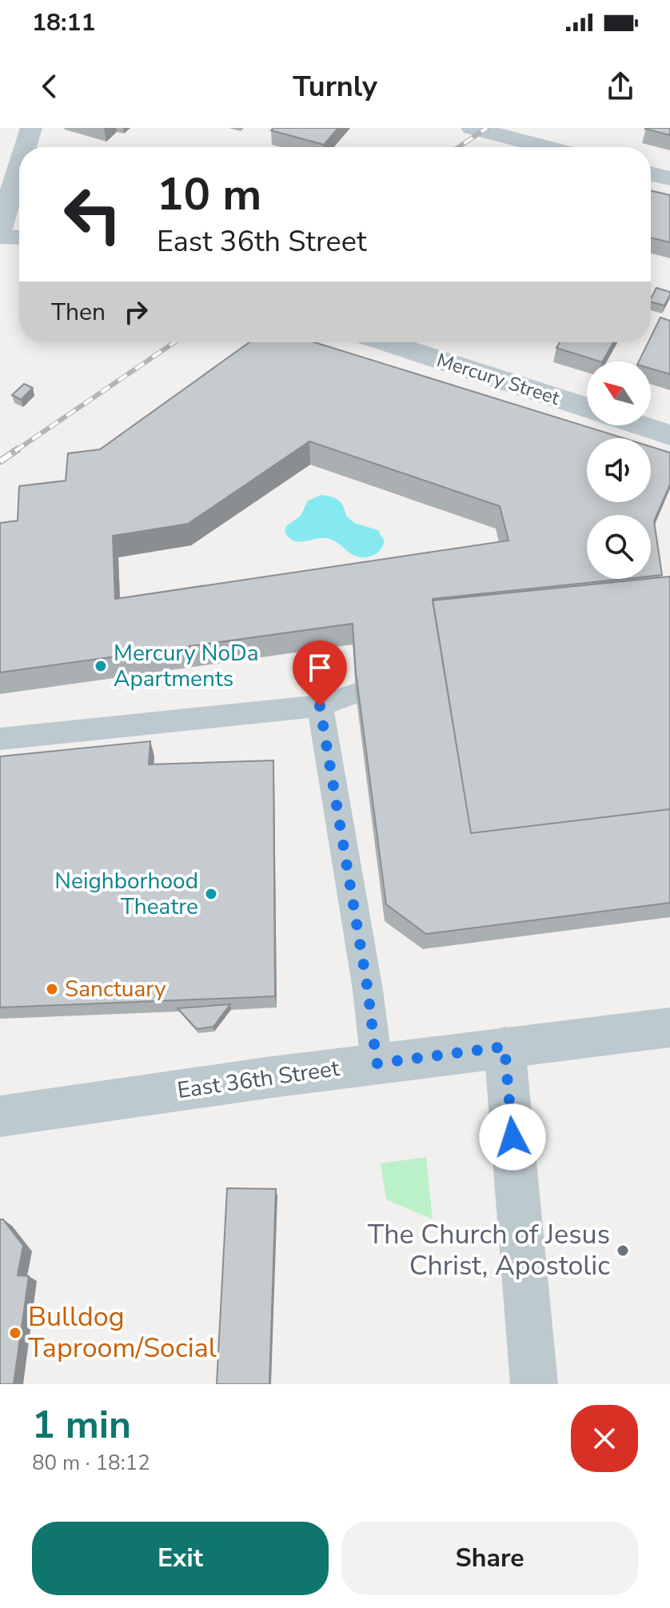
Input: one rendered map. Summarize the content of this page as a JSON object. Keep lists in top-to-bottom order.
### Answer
{
  "streets": {
    "street": ["Mercury Street", "East 36th Street"]
  },
  "places": [
    "Mercury NoDa Apartments",
    "Neighborhood Theatre",
    "Sanctuary",
    "The Church of Jesus Christ, Apostolic",
    "Bulldog Taproom/Social"
  ],
  "north": "top left",
  "page": {
    "status": "18:11",
    "header": "Turnly",
    "turn": ["10 m", "East 36th Street"],
    "then": "Then",
    "heading": ["1 min", "80 m · 18:12"],
    "buttons": ["Exit", "Share"]
  }
}
